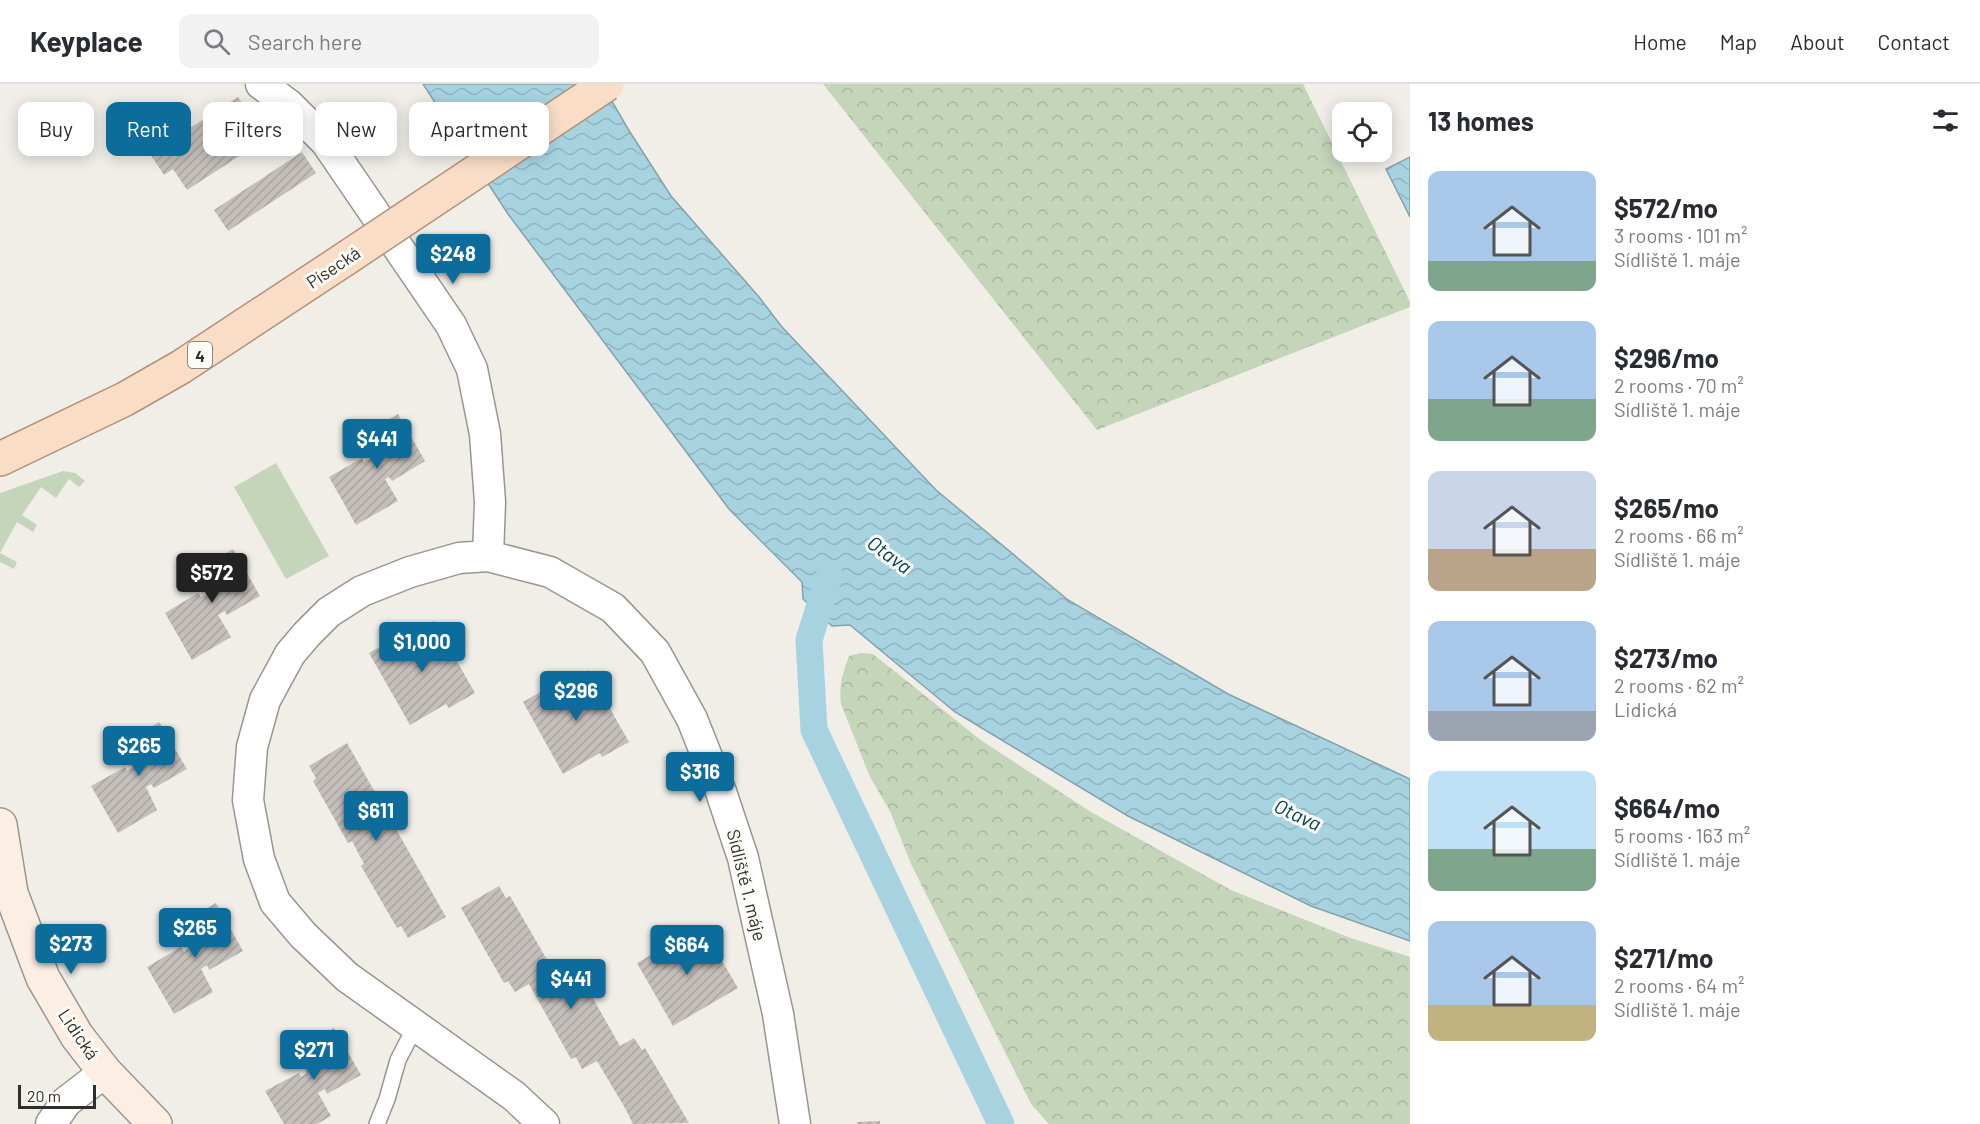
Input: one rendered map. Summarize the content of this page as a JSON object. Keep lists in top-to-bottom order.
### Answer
{
  "streets": {
    "main road": ["Písecká", "4"],
    "street": ["Sídliště 1. máje", "Lidická"]
  },
  "water": ["Otava"],
  "scale_bar": "20 m",
  "page": {
    "header": "Keyplace",
    "search": "Search here",
    "nav": [
      "Home",
      "Map",
      "About",
      "Contact"
    ],
    "heading": "13 homes",
    "chip": [
      "Buy",
      "Rent",
      "Filters",
      "New",
      "Apartment"
    ],
    "list": [
      {
        "name": "$572/mo",
        "note": "3 rooms · 101 m² · Sídliště 1. máje"
      },
      {
        "name": "$296/mo",
        "note": "2 rooms · 70 m² · Sídliště 1. máje"
      },
      {
        "name": "$265/mo",
        "note": "2 rooms · 66 m² · Sídliště 1. máje"
      },
      {
        "name": "$273/mo",
        "note": "2 rooms · 62 m² · Lidická"
      },
      {
        "name": "$664/mo",
        "note": "5 rooms · 163 m² · Sídliště 1. máje"
      },
      {
        "name": "$271/mo",
        "note": "2 rooms · 64 m² · Sídliště 1. máje"
      }
    ],
    "price": [
      "$248",
      "$441",
      "$572",
      "$1,000",
      "$296",
      "$265",
      "$316",
      "$611",
      "$265",
      "$273",
      "$664",
      "$441",
      "$271"
    ],
    "scale": "20 m"
  }
}
